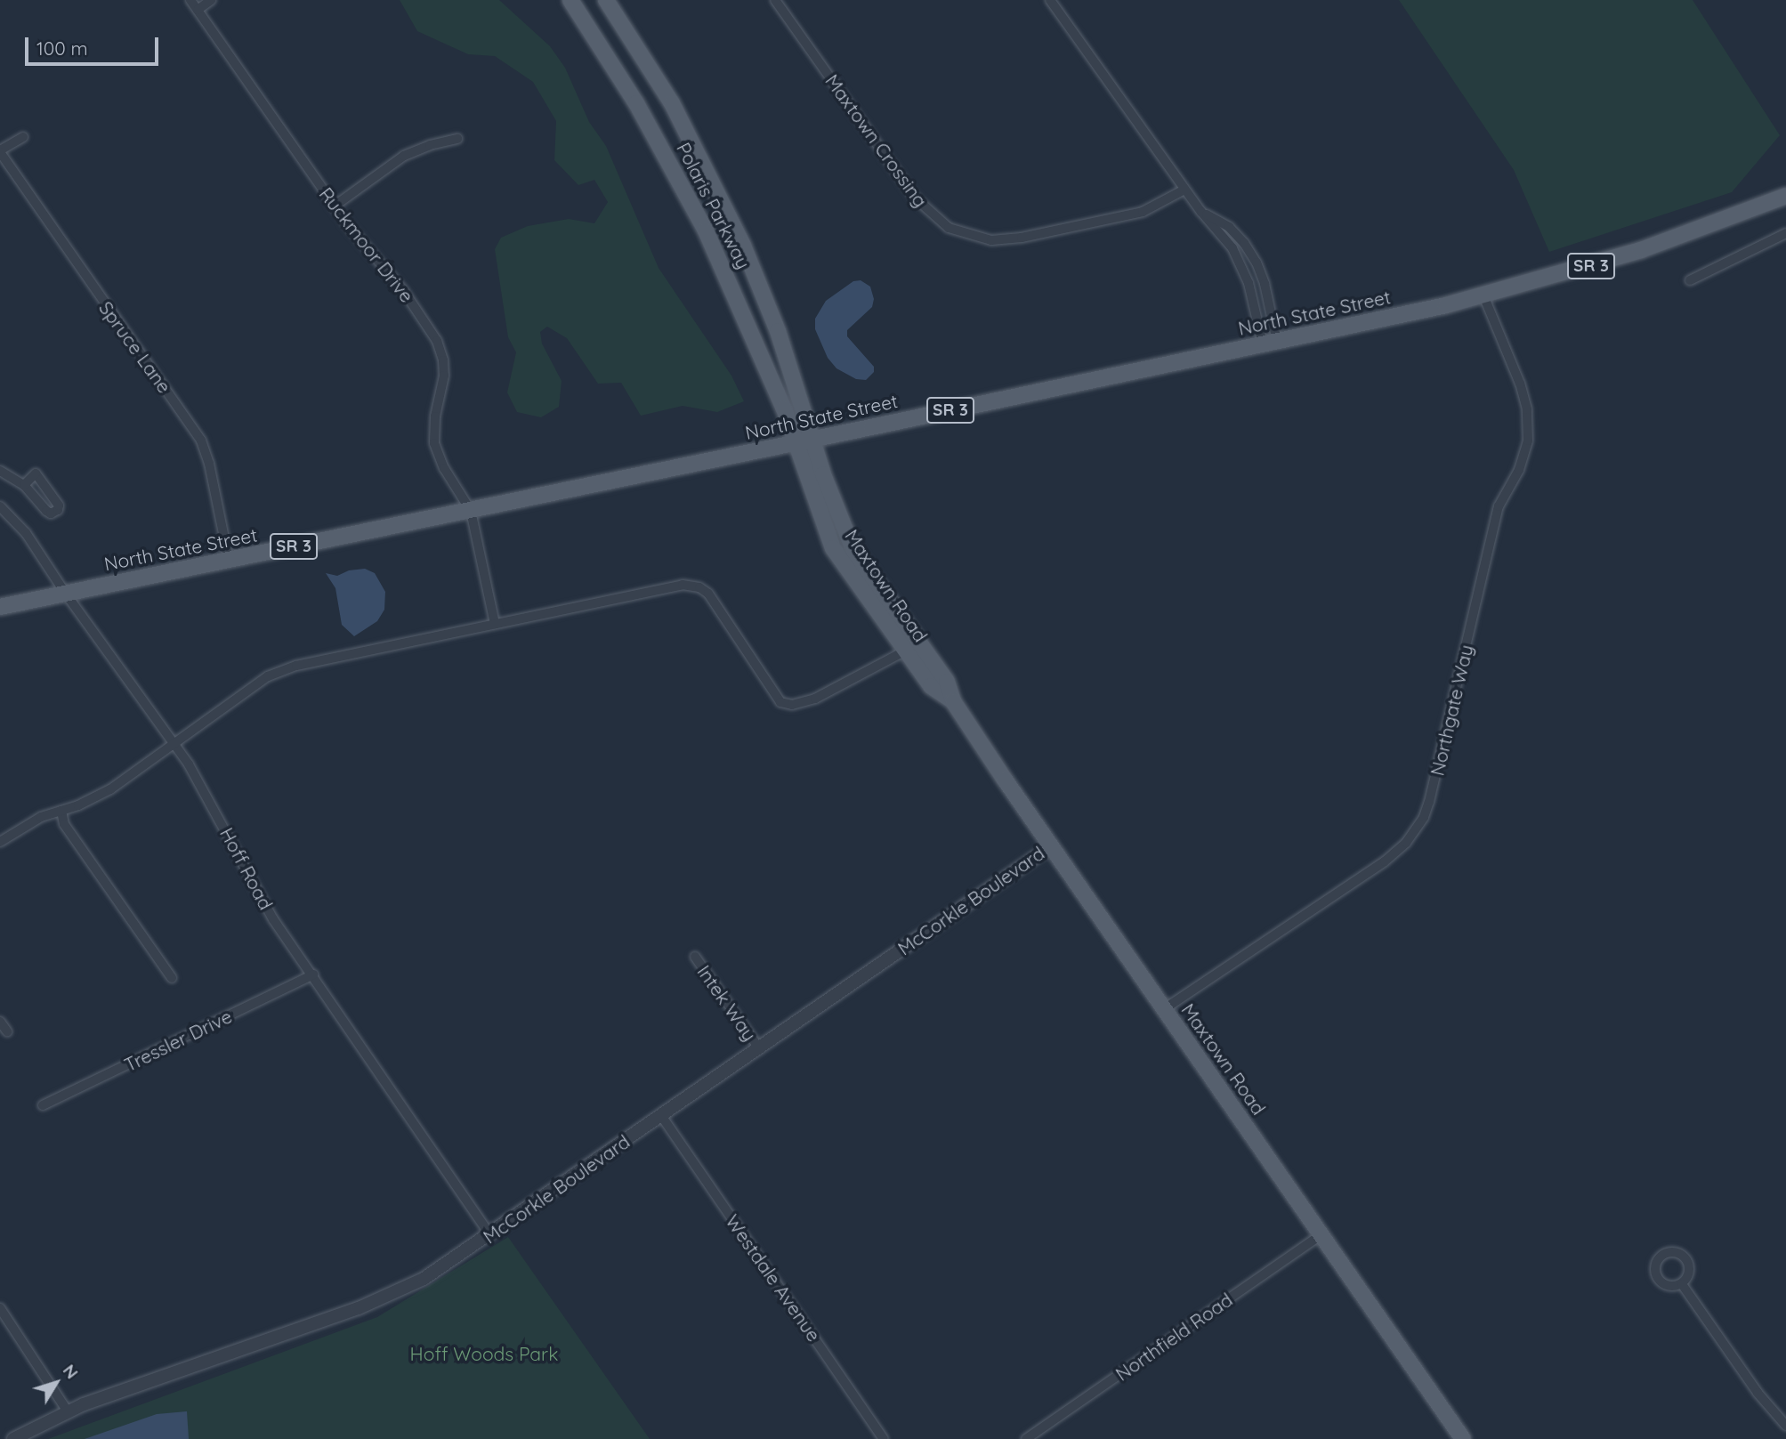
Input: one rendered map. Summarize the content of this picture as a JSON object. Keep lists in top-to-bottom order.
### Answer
{
  "streets": {
    "main road": [
      "Polaris Parkway",
      "SR 3",
      "North State Street",
      "Maxtown Road"
    ],
    "street": [
      "Maxtown Crossing",
      "Ruckmoor Drive",
      "Spruce Lane",
      "Northgate Way",
      "Hoff Road",
      "McCorkle Boulevard",
      "Intek Way",
      "Tressler Drive",
      "Westdale Avenue",
      "Northfield Road"
    ]
  },
  "crossings": [
    ["Polaris Parkway", "North State Street"],
    ["Polaris Parkway", "Maxtown Road"],
    ["Ruckmoor Drive", "North State Street"],
    ["North State Street", "Spruce Lane"],
    ["North State Street", "Maxtown Road"],
    ["North State Street", "Northgate Way"],
    ["North State Street", "Hoff Road"],
    ["Maxtown Road", "Northgate Way"],
    ["Maxtown Road", "McCorkle Boulevard"],
    ["Maxtown Road", "Northfield Road"],
    ["Hoff Road", "McCorkle Boulevard"],
    ["Hoff Road", "Tressler Drive"],
    ["McCorkle Boulevard", "Intek Way"],
    ["McCorkle Boulevard", "Westdale Avenue"]
  ],
  "parks": ["Hoff Woods Park"],
  "scale_bar": "100 m",
  "north": "top right"
}
